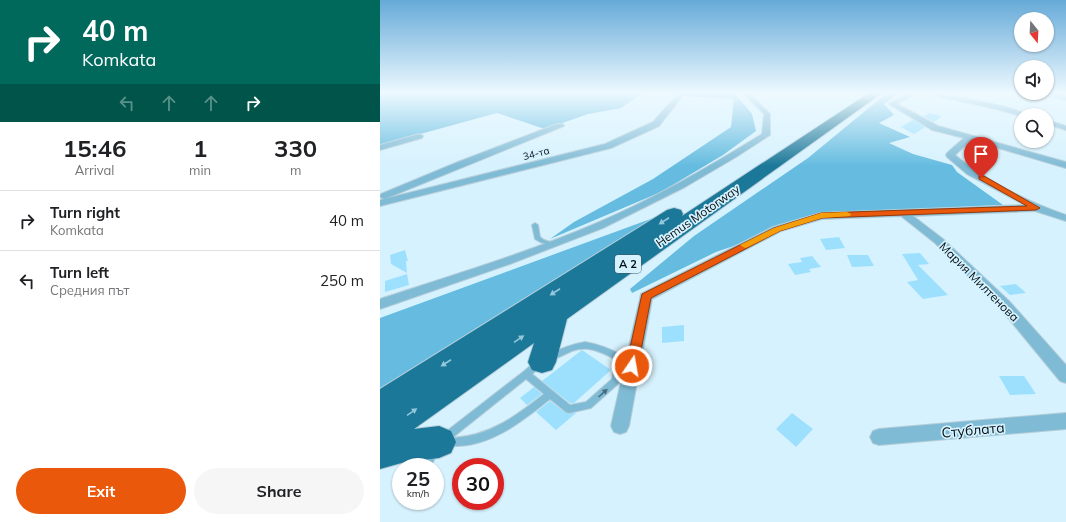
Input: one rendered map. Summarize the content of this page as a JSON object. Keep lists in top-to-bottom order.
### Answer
{
  "streets": {
    "highway": ["Hemus Motorway", "A 2"],
    "street": ["34-та", "Мария Милтенова", "Стублата"]
  },
  "north": "bottom",
  "page": {
    "turn": ["40 m", "Komkata"],
    "eta": [
      "15:46",
      "Arrival",
      "1",
      "min",
      "330",
      "m"
    ],
    "list": [
      {
        "name": "Turn right",
        "note": "Komkata",
        "value": "40 m"
      },
      {
        "name": "Turn left",
        "note": "Средния път",
        "value": "250 m"
      }
    ],
    "speed": "25 km/h",
    "limit": "30",
    "buttons": ["Exit", "Share"]
  }
}
